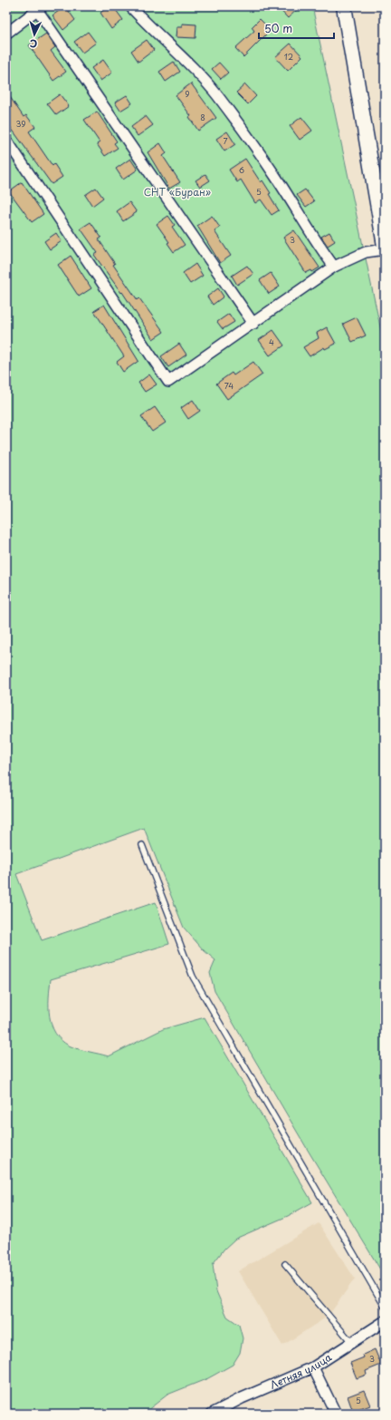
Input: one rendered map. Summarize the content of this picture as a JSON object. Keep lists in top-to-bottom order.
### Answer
{
  "streets": {
    "street": ["Летняя улица"]
  },
  "parks": ["СНТ «Буран»"],
  "house_numbers": [
    "12",
    "9",
    "8",
    "39",
    "7",
    "6",
    "5",
    "3",
    "4",
    "74",
    "3",
    "5"
  ],
  "scale_bar": "50 m",
  "north": "bottom"
}
